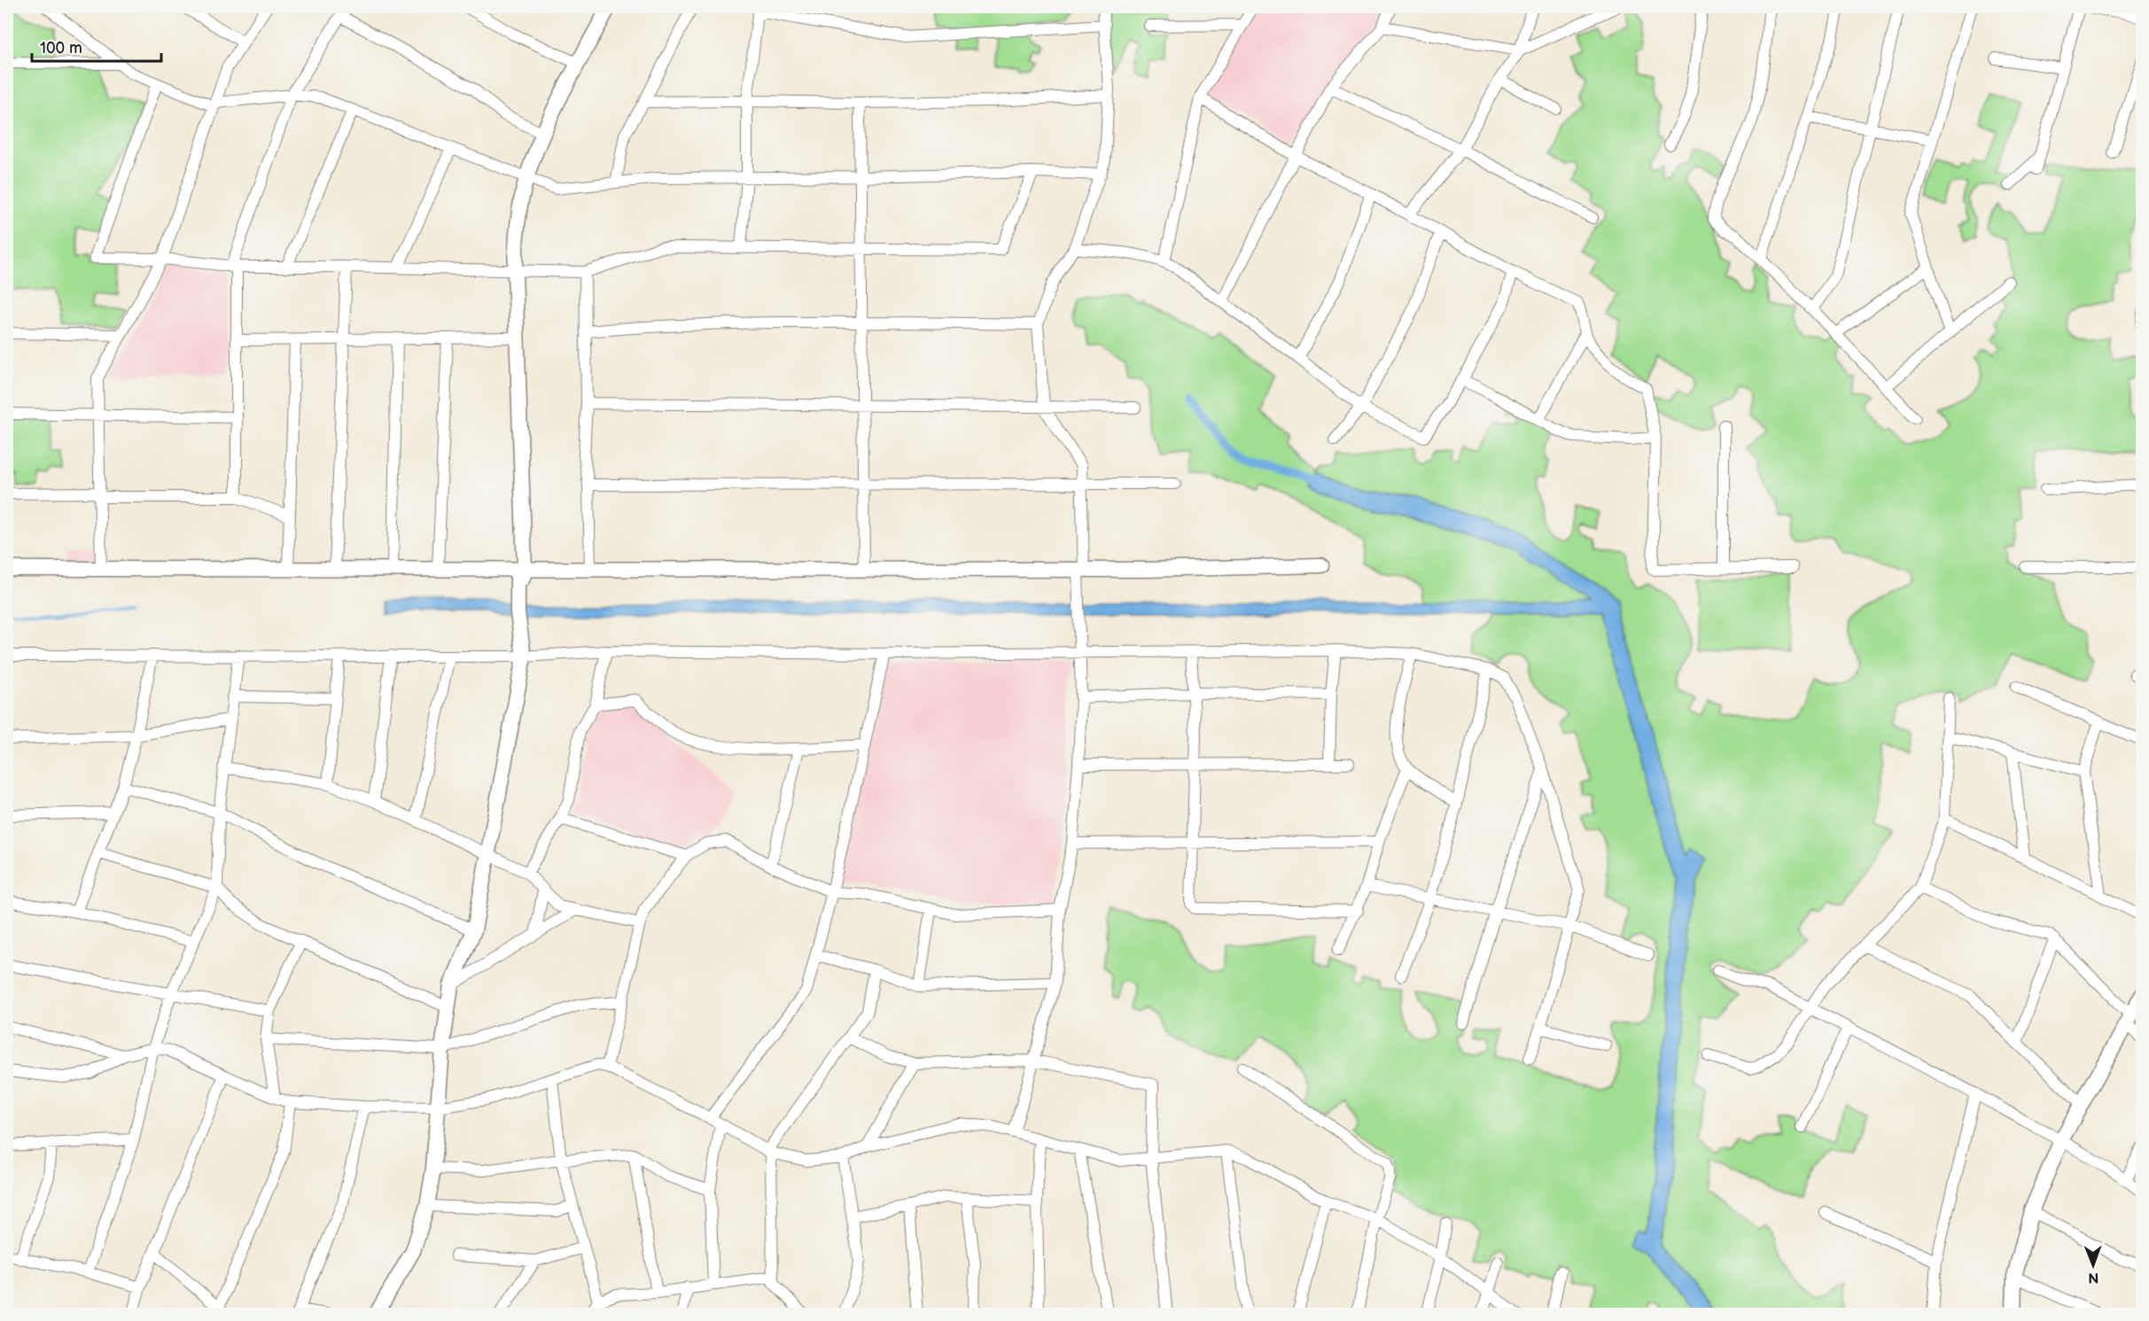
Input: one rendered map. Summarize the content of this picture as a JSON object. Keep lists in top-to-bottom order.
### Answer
{
  "scale_bar": "100 m",
  "north": "bottom"
}
